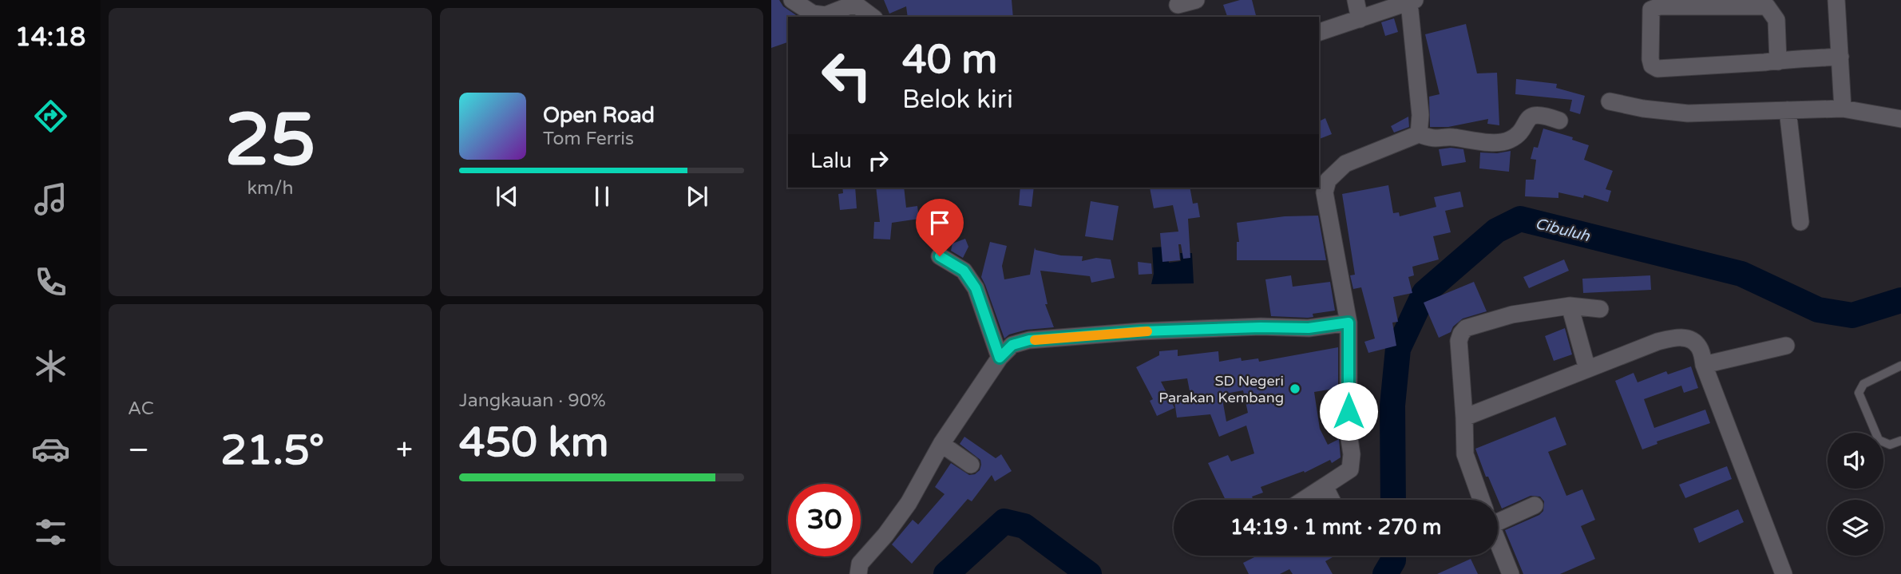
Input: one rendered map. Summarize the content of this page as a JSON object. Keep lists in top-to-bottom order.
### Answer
{
  "water": ["Cibuluh"],
  "places": ["SD Negeri Parakan Kembang"],
  "page": {
    "tabs": "14:18",
    "tile": [
      ["25", "km/h"],
      "AC",
      ["Jangkauan · 90%", "450 km"]
    ],
    "turn": ["40 m", "Belok kiri"],
    "song": ["Open Road", "Tom Ferris"],
    "then": "Lalu",
    "heat": ["−", "21.5°", "+"],
    "limit": "30",
    "trip": "14:19 · 1 mnt · 270 m"
  }
}
